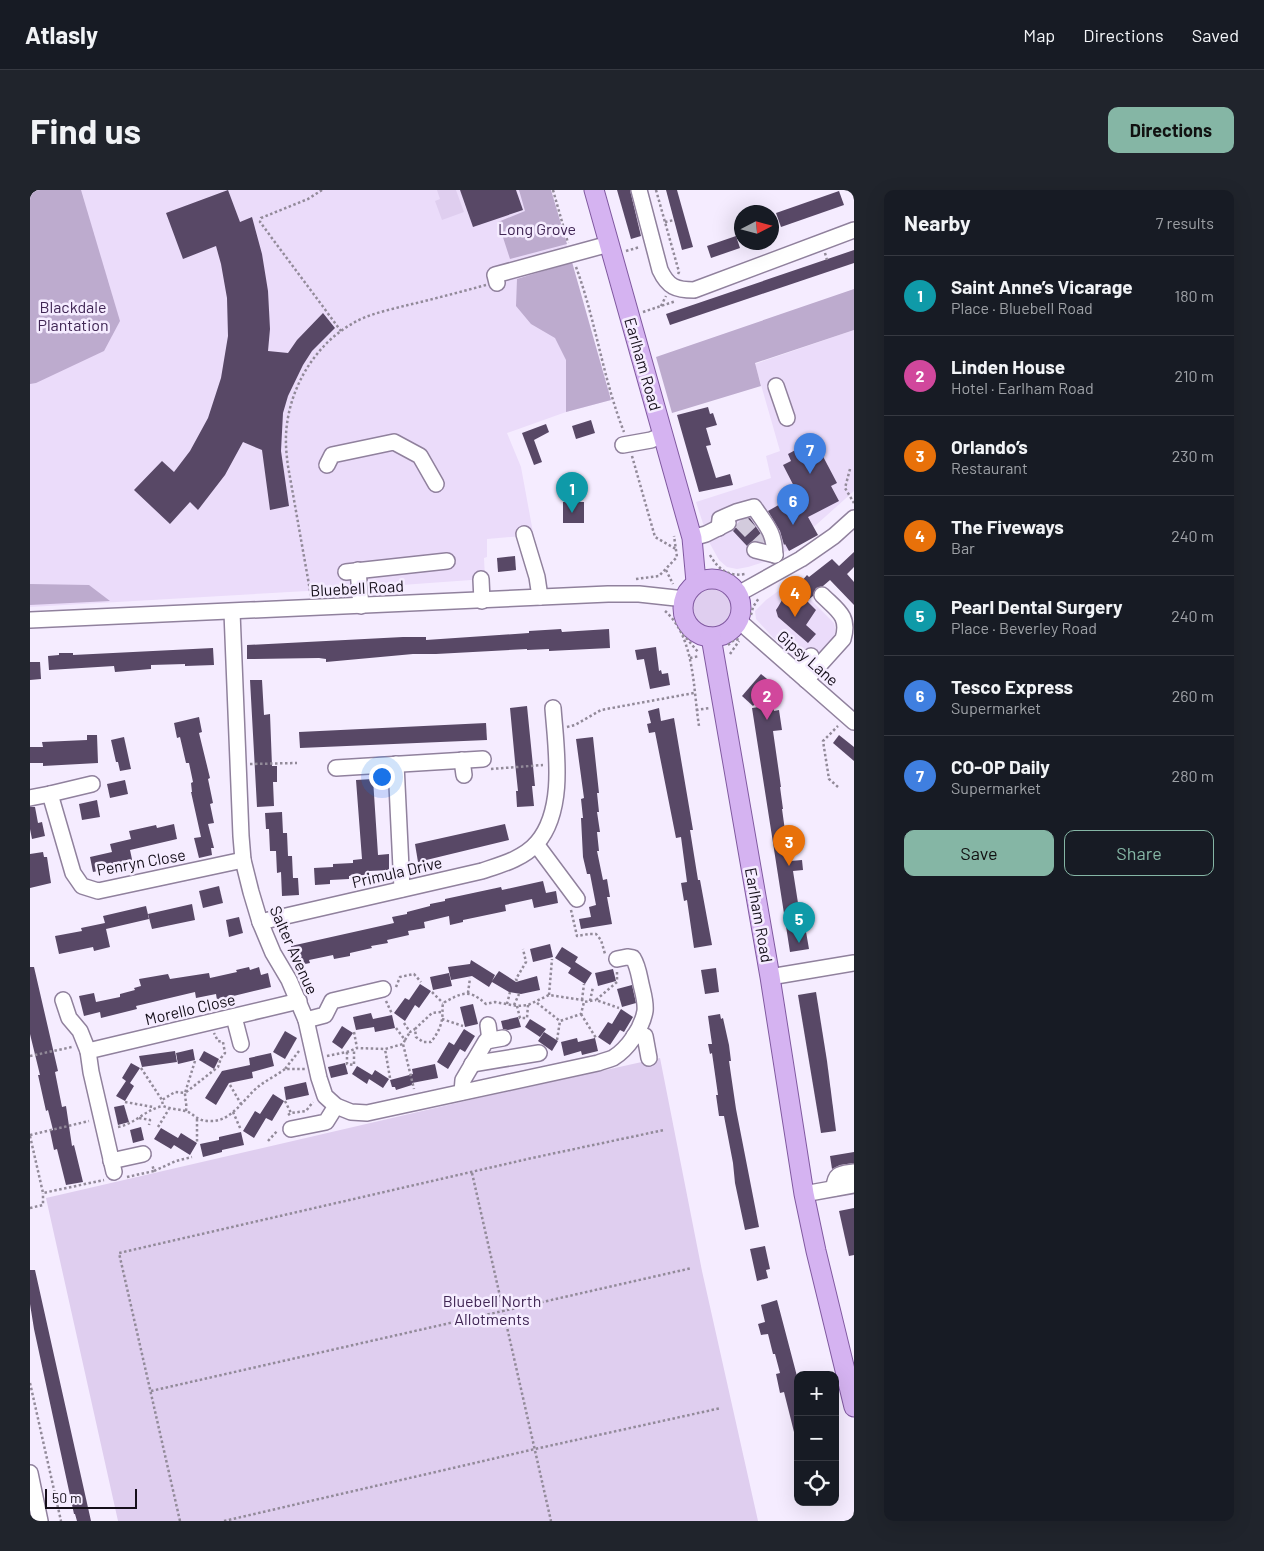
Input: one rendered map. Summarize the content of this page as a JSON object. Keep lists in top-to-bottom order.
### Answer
{
  "streets": {
    "main road": ["Earlham Road"],
    "street": [
      "Bluebell Road",
      "Gipsy Lane",
      "Penryn Close",
      "Primula Drive",
      "Salter Avenue",
      "Morello Close"
    ]
  },
  "crossings": [
    ["Earlham Road", "Bluebell Road"],
    ["Earlham Road", "Gipsy Lane"],
    ["Bluebell Road", "Gipsy Lane"],
    ["Bluebell Road", "Salter Avenue"],
    ["Penryn Close", "Salter Avenue"],
    ["Primula Drive", "Salter Avenue"],
    ["Salter Avenue", "Morello Close"]
  ],
  "parks": ["Long Grove", "Blackdale Plantation", "Bluebell North Allotments"],
  "scale_bar": "50 m",
  "north": "right",
  "page": {
    "header": "Atlasly",
    "nav": ["Map", "Directions", "Saved"],
    "buttons": [
      "Directions",
      ["Save", "Share"]
    ],
    "title": "Find us",
    "heading": ["Nearby", "7 results"],
    "list": [
      {
        "mark": "1",
        "name": "Saint Anne’s Vicarage",
        "note": "Place · Bluebell Road",
        "value": "180 m"
      },
      {
        "mark": "2",
        "name": "Linden House",
        "note": "Hotel · Earlham Road",
        "value": "210 m"
      },
      {
        "mark": "3",
        "name": "Orlando’s",
        "note": "Restaurant",
        "value": "230 m"
      },
      {
        "mark": "4",
        "name": "The Fiveways",
        "note": "Bar",
        "value": "240 m"
      },
      {
        "mark": "5",
        "name": "Pearl Dental Surgery",
        "note": "Place · Beverley Road",
        "value": "240 m"
      },
      {
        "mark": "6",
        "name": "Tesco Express",
        "note": "Supermarket",
        "value": "260 m"
      },
      {
        "mark": "7",
        "name": "CO-OP Daily",
        "note": "Supermarket",
        "value": "280 m"
      }
    ],
    "pins": [
      "7",
      "1",
      "6",
      "4",
      "2",
      "3",
      "5"
    ],
    "map_buttons": ["+", "−"],
    "scale": "50 m"
  }
}
